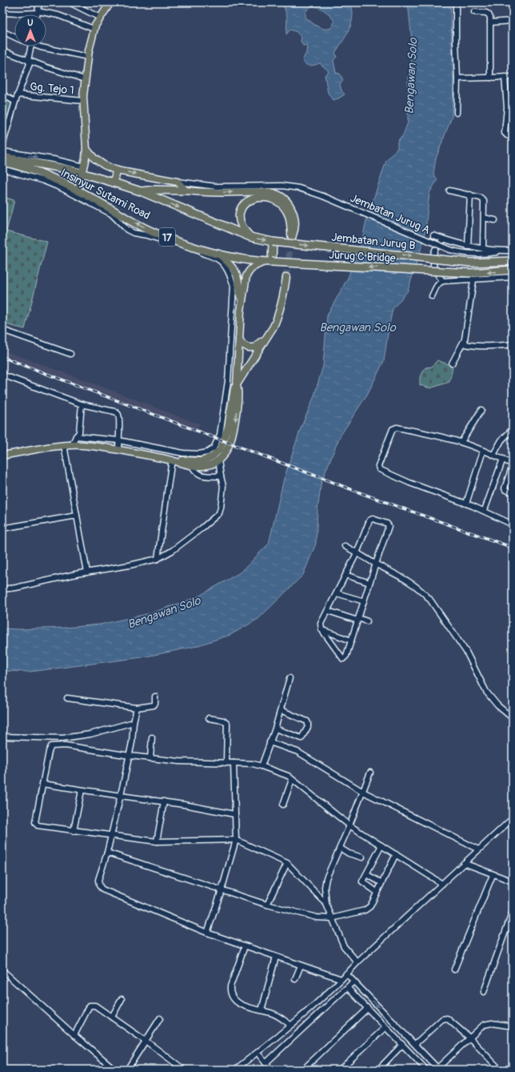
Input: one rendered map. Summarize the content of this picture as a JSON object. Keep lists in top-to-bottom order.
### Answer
{
  "streets": {
    "highway": [
      "Insinyur Sutami Road",
      "17",
      "Jembatan Jurug B",
      "Jurug C Bridge"
    ],
    "street": ["Gg. Tejo 1", "Jembatan Jurug A"]
  },
  "crossings": [
    ["Insinyur Sutami Road", "Jembatan Jurug B"],
    ["Insinyur Sutami Road", "Jurug C Bridge"],
    ["17", "Jurug C Bridge"]
  ],
  "one_way": ["Jembatan Jurug B", "Jurug C Bridge"],
  "water": ["Bengawan Solo"],
  "north": "top"
}
